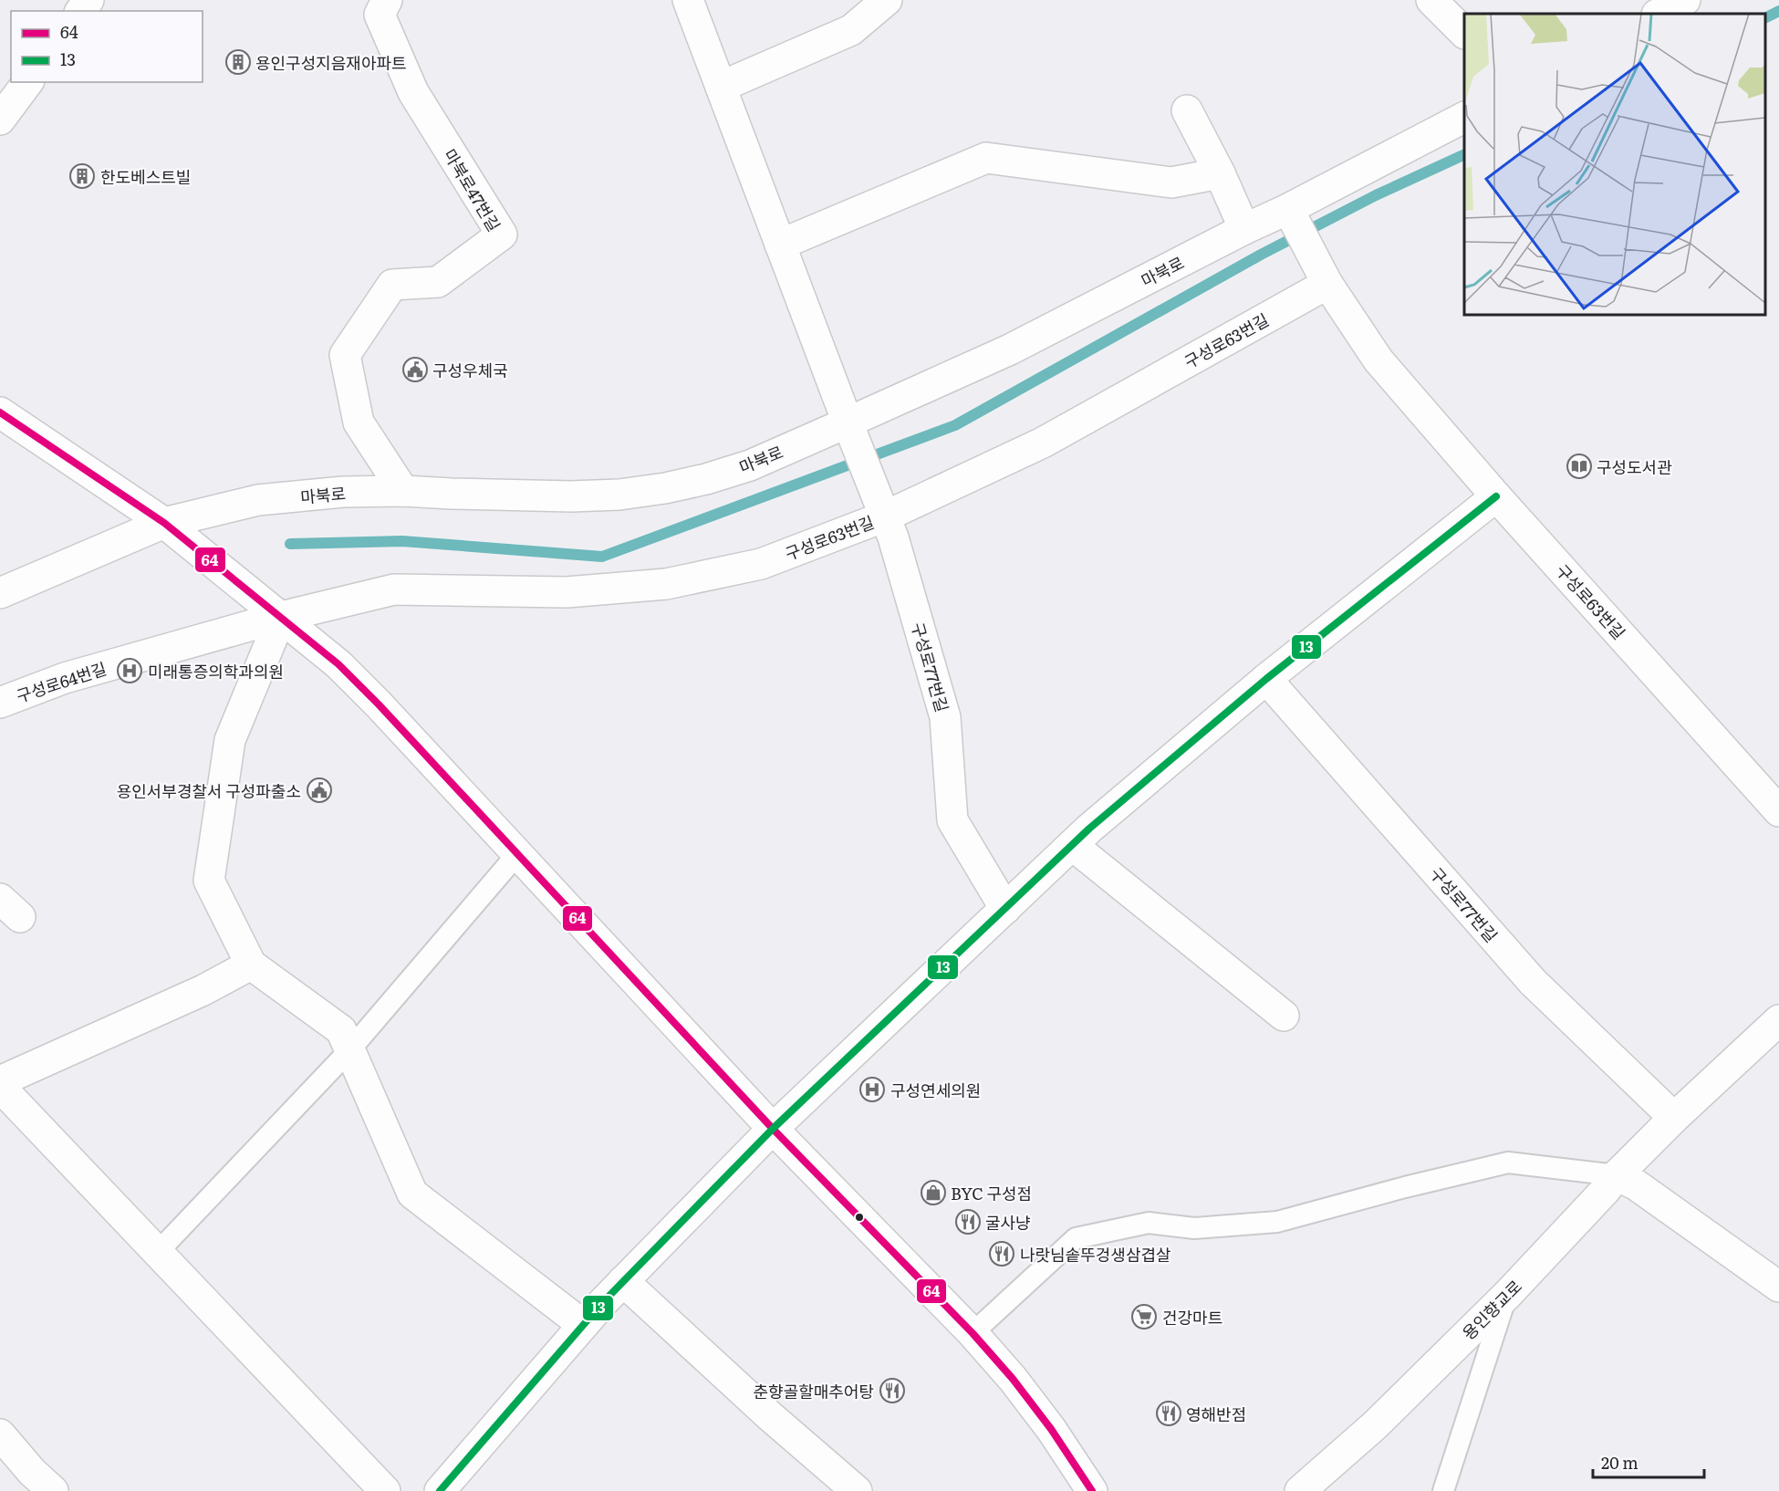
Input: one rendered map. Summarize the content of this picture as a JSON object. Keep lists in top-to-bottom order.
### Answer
{
  "streets": {
    "street": [
      "마북로47번길",
      "마북로",
      "구성로63번길",
      "구성로77번길",
      "구성로64번길",
      "용인향교로"
    ]
  },
  "crossings": [
    ["마북로47번길", "마북로"],
    ["마북로", "구성로63번길"],
    ["마북로", "구성로77번길"],
    ["구성로63번길", "구성로77번길"],
    ["구성로63번길", "구성로64번길"],
    ["구성로77번길", "용인향교로"]
  ],
  "places": {
    "building": ["용인구성지음재아파트", "한도베스트빌"],
    "public building": ["구성우체국", "용인서부경찰서 구성파출소"],
    "library": ["구성도서관"],
    "hospital": ["미래통증의학과의원", "구성연세의원"],
    "shop": ["BYC 구성점"],
    "restaurant": [
      "굴사냥",
      "나랏님솥뚜겅생삼겹살",
      "춘향골할매추어탕",
      "영해반점"
    ],
    "supermarket": ["건강마트"]
  },
  "lines": ["transit line 64", "transit line 13"],
  "legend": ["64", "13"],
  "scale_bar": "20 m"
}
